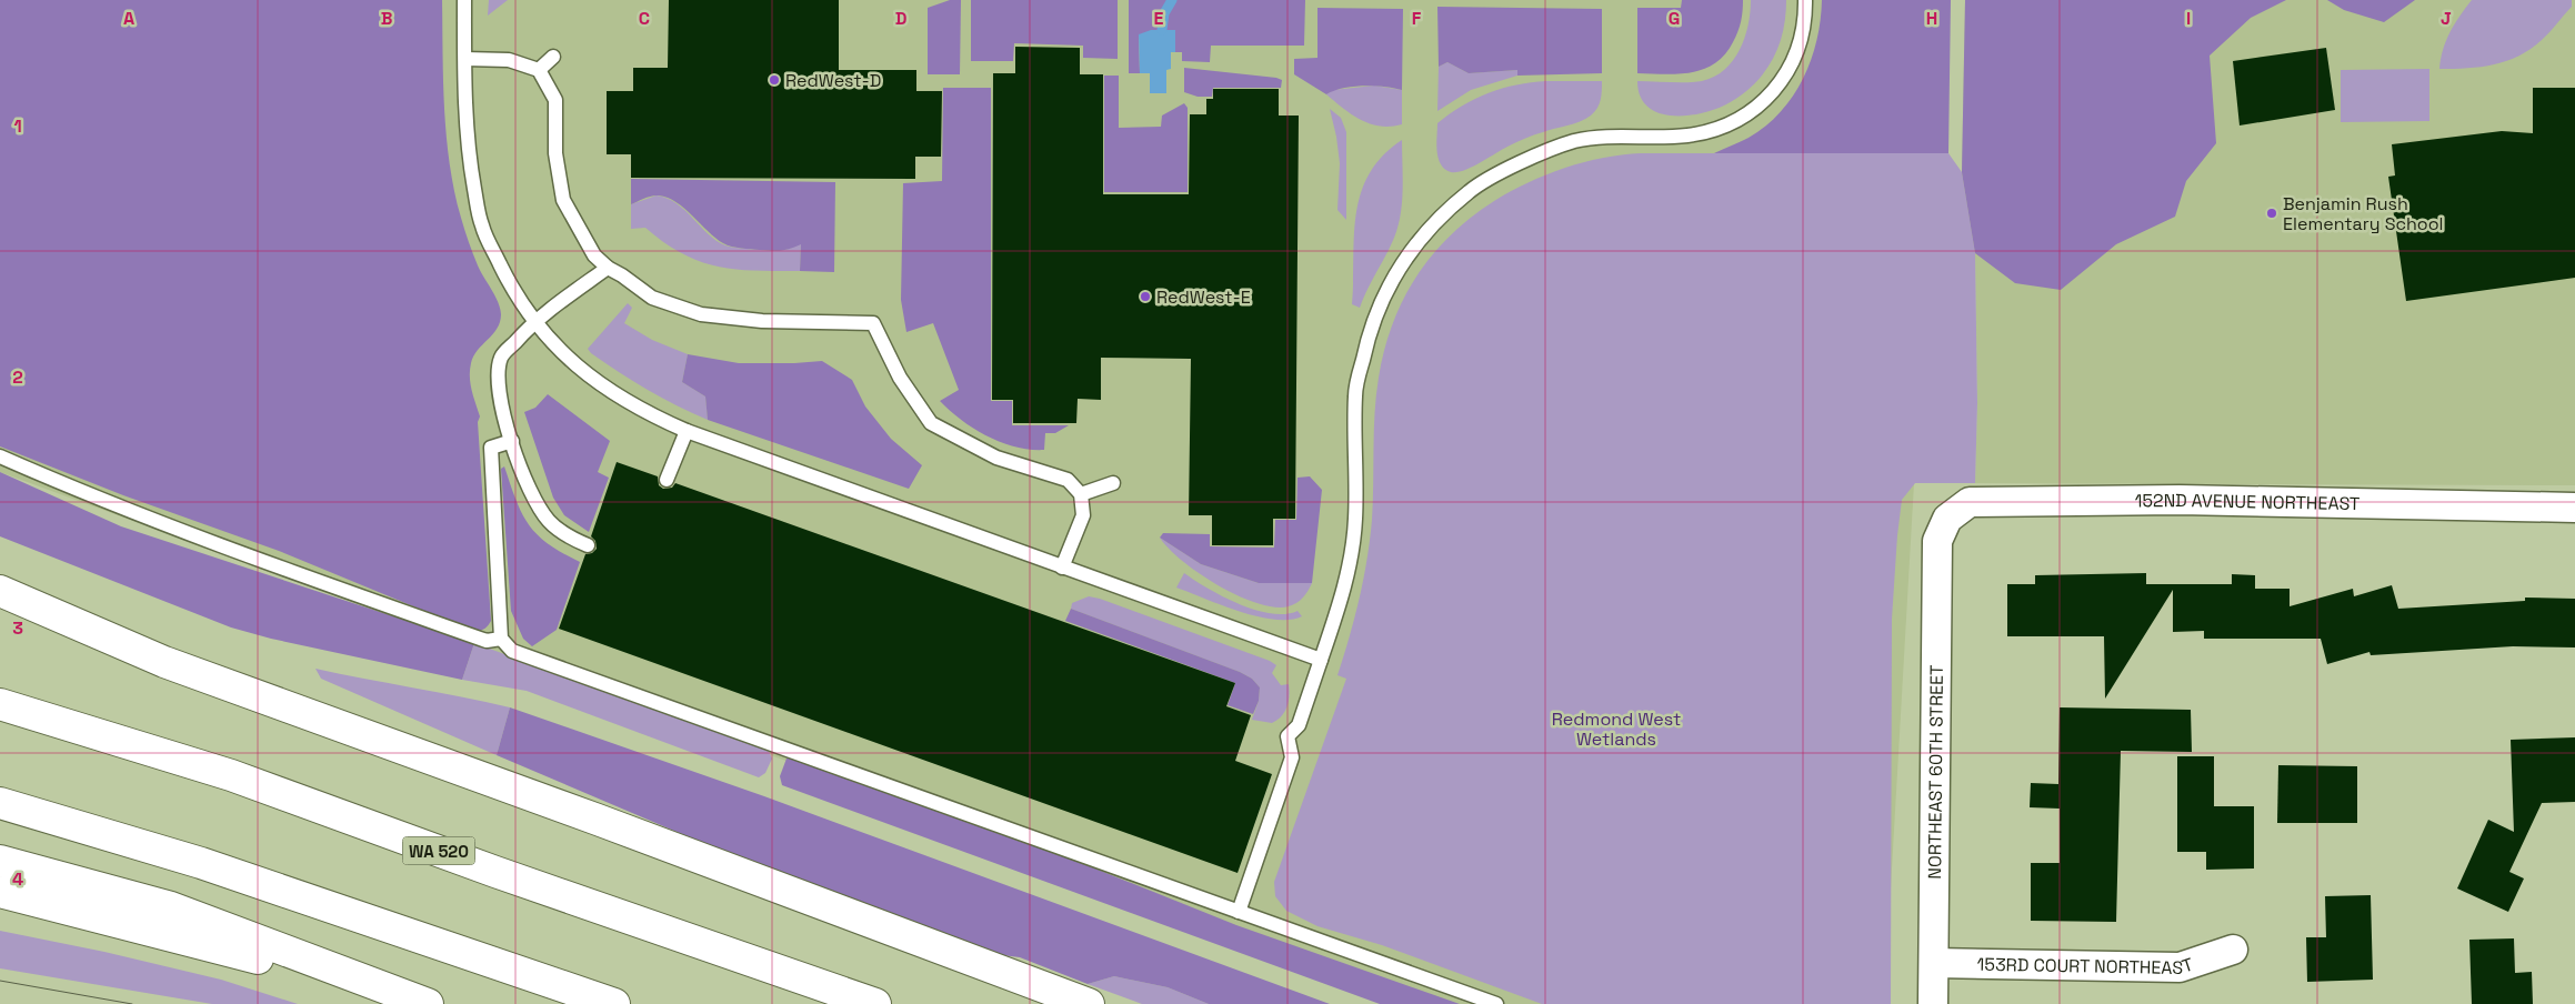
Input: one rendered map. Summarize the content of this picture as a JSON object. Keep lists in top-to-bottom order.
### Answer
{
  "streets": {
    "highway": ["WA 520"],
    "street": ["152ND AVENUE NORTHEAST", "NORTHEAST 60TH STREET", "153RD COURT NORTHEAST"]
  },
  "crossings": [
    ["152ND AVENUE NORTHEAST", "NORTHEAST 60TH STREET"],
    ["NORTHEAST 60TH STREET", "153RD COURT NORTHEAST"]
  ],
  "parks": ["Redmond West Wetlands"],
  "places": ["RedWest-D", "Benjamin Rush Elementary School", "RedWest-E"],
  "grid": {
    "columns": [
      "A",
      "B",
      "C",
      "D",
      "E",
      "F",
      "G",
      "H",
      "I",
      "J"
    ],
    "rows": [
      "1",
      "2",
      "3",
      "4"
    ]
  }
}
